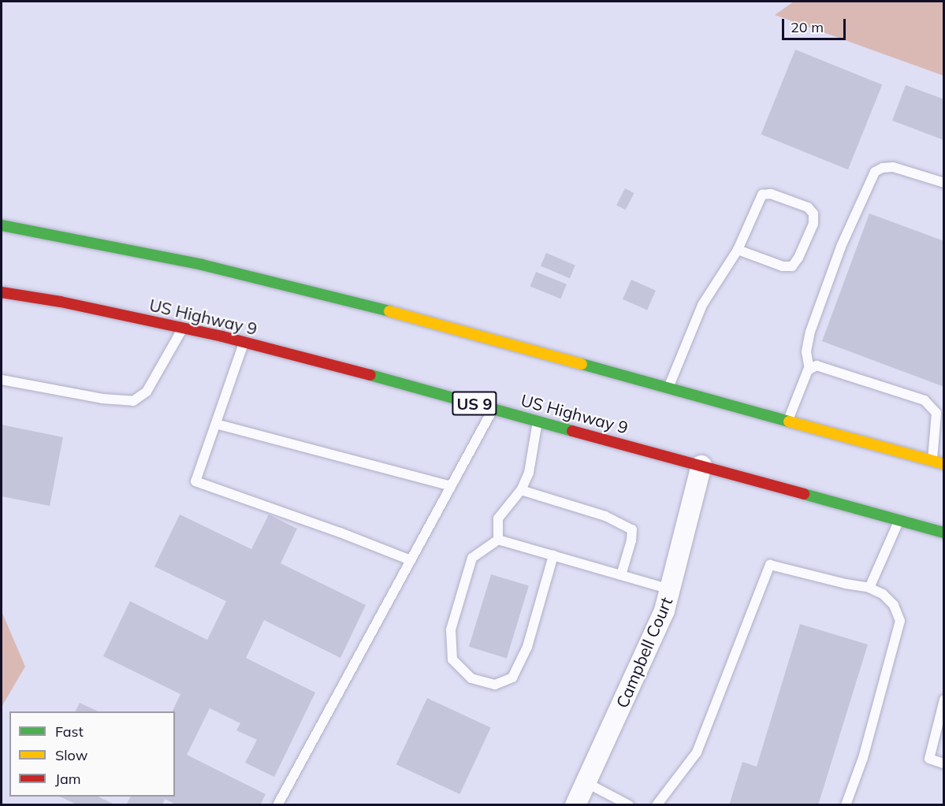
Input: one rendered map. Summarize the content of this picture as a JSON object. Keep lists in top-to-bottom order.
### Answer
{
  "streets": {
    "highway": ["US Highway 9", "US 9"],
    "street": ["Campbell Court"]
  },
  "crossings": [
    ["US Highway 9", "Campbell Court"]
  ],
  "legend": ["Fast", "Slow", "Jam"],
  "scale_bar": "20 m"
}
